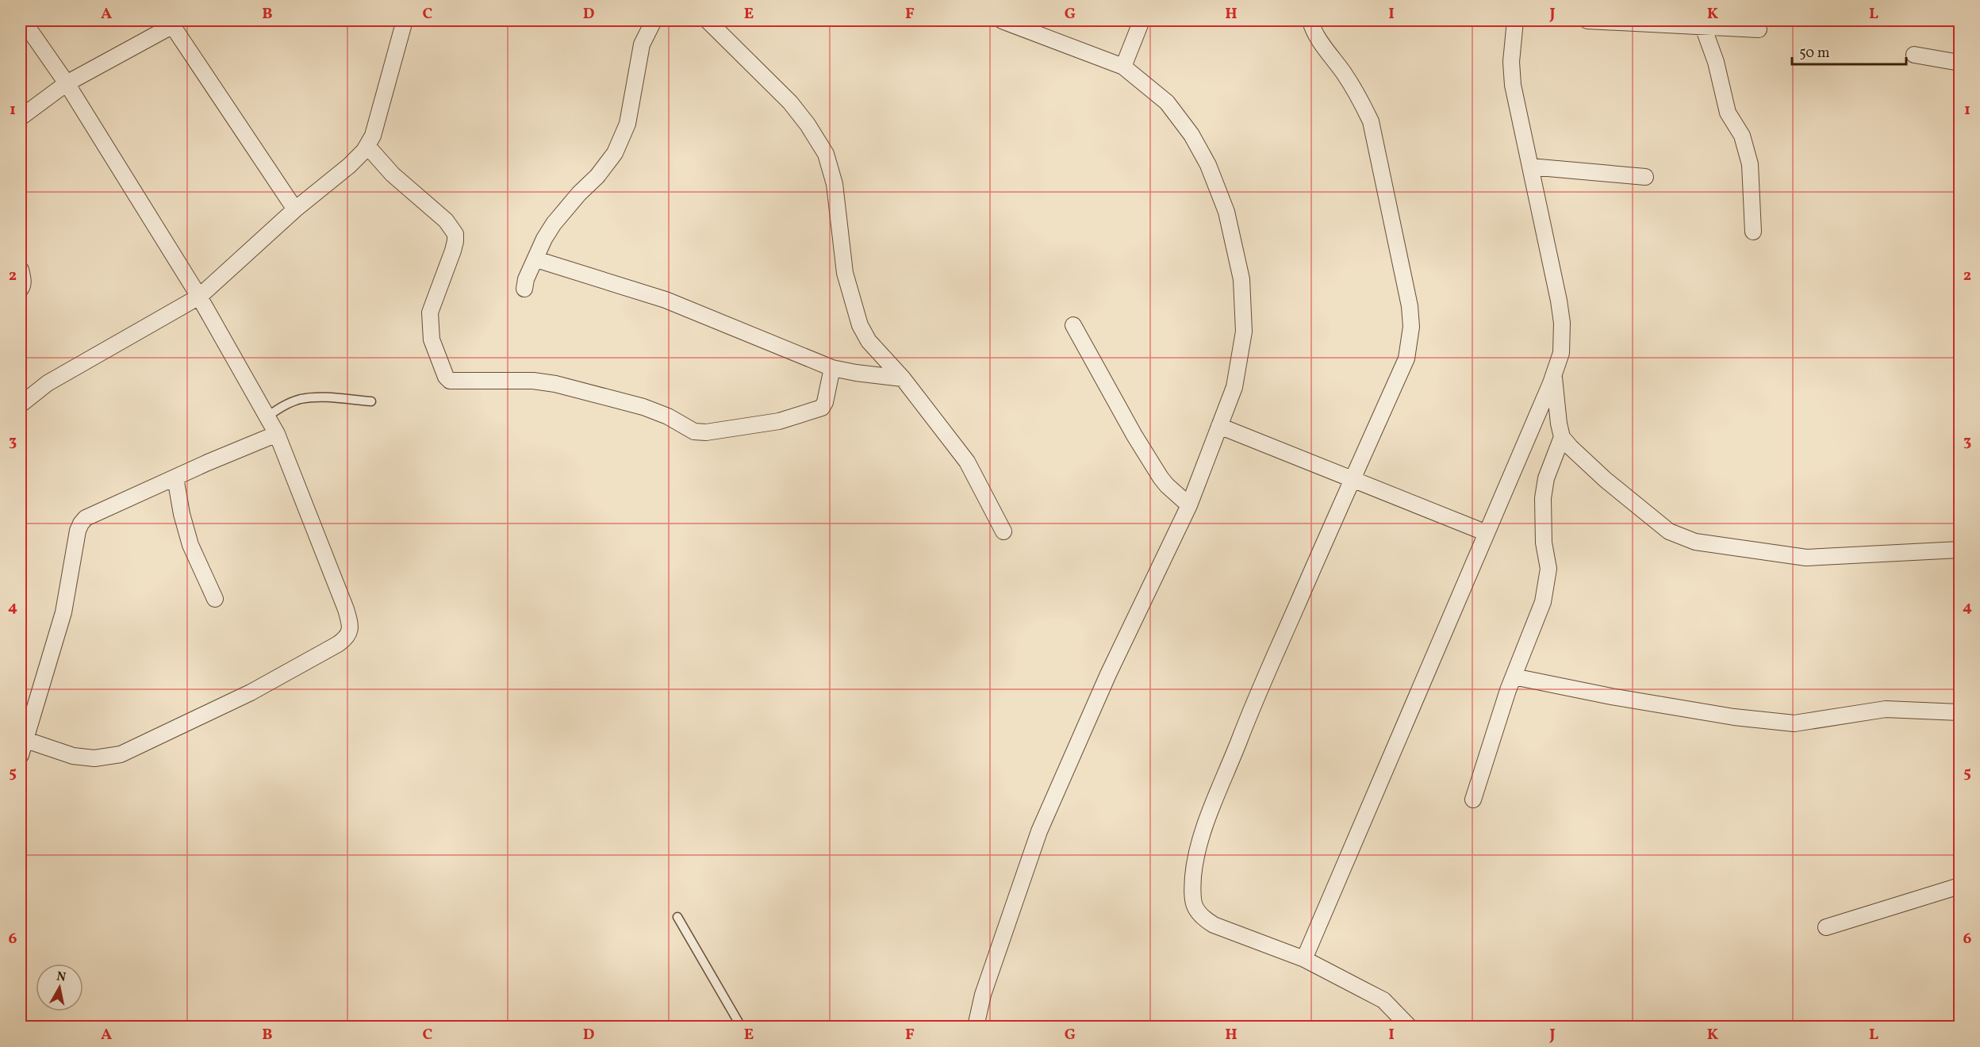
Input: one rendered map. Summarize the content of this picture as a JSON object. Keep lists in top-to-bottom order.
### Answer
{
  "scale_bar": "50 m",
  "north": "top",
  "grid": {
    "columns": [
      "A",
      "B",
      "C",
      "D",
      "E",
      "F",
      "G",
      "H",
      "I",
      "J",
      "K",
      "L"
    ],
    "rows": [
      "1",
      "2",
      "3",
      "4",
      "5",
      "6"
    ]
  }
}
